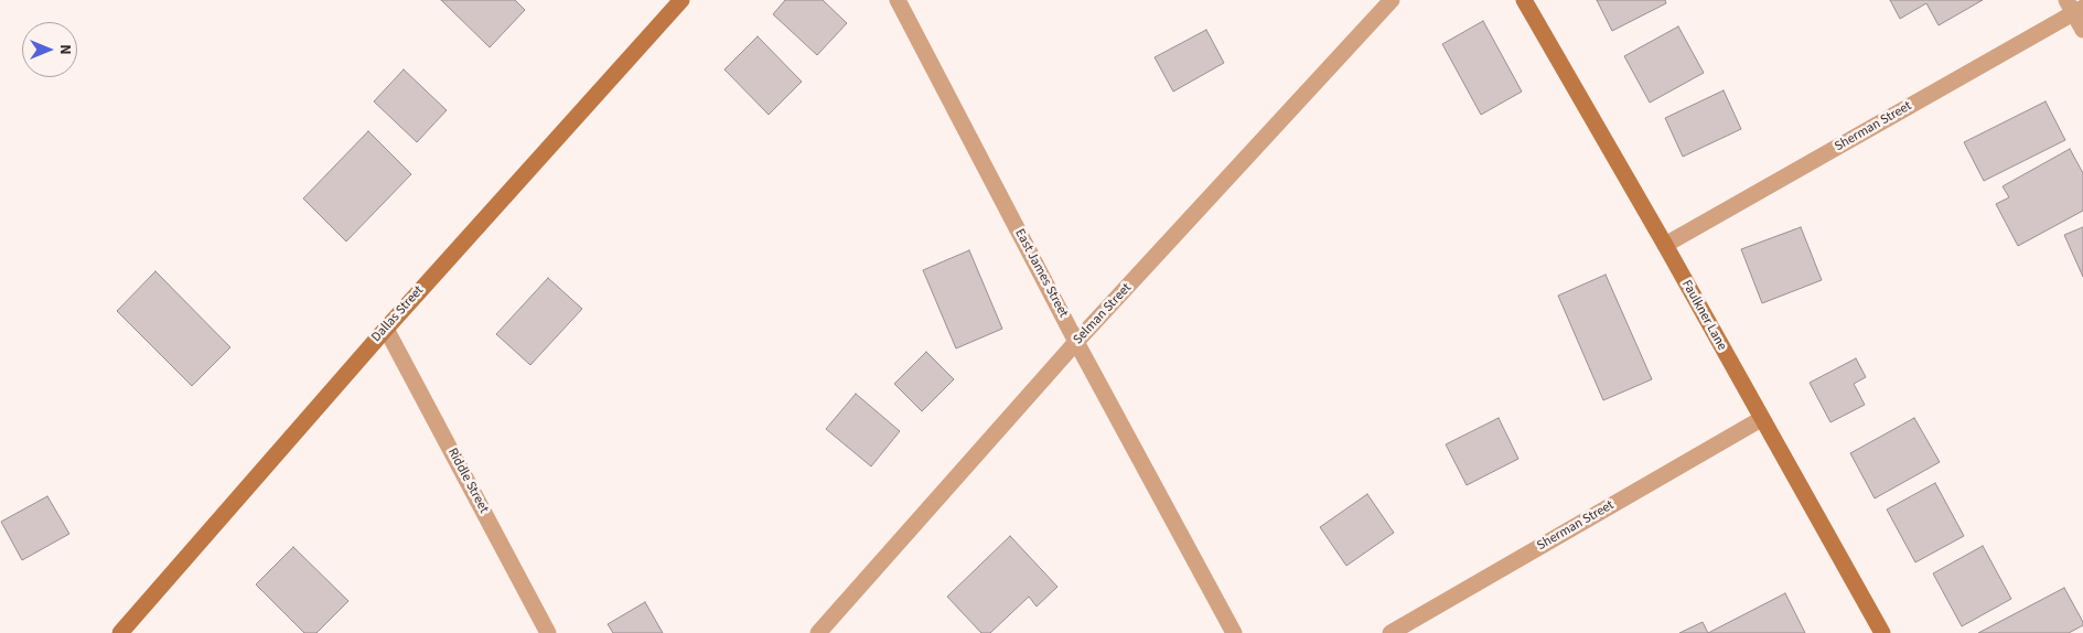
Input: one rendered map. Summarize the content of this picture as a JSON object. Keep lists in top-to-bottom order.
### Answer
{
  "streets": {
    "street": [
      "Sherman Street",
      "East James Street",
      "Dallas Street",
      "Selman Street",
      "Faulkner Lane",
      "Riddle Street"
    ]
  },
  "crossings": [
    ["Sherman Street", "Faulkner Lane"],
    ["East James Street", "Selman Street"],
    ["Dallas Street", "Riddle Street"]
  ],
  "north": "right"
}
